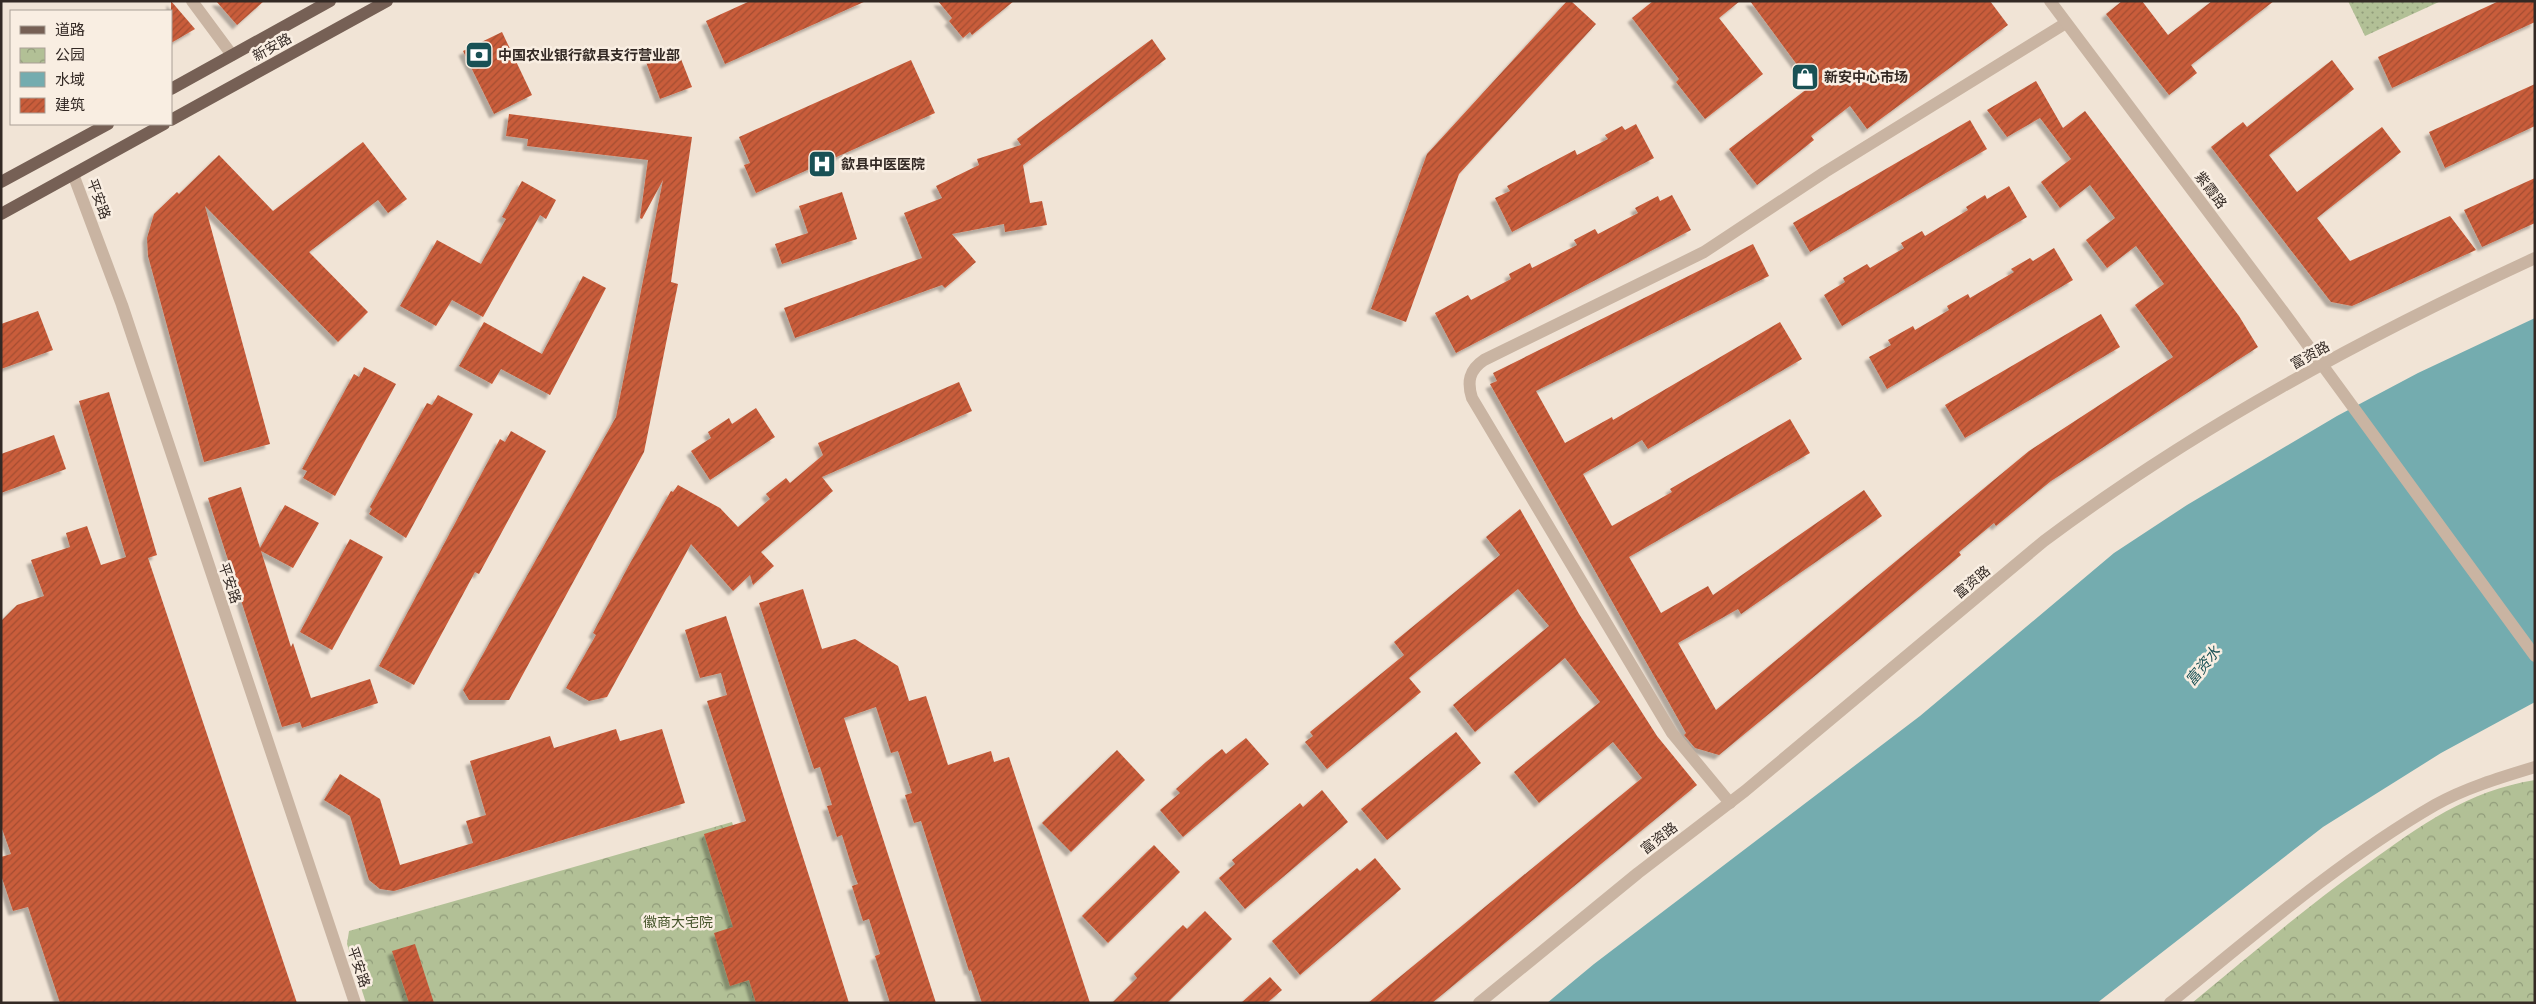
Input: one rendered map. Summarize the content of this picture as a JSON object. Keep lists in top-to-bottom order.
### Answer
{
  "streets": {
    "main road": ["新安路"],
    "street": ["紫霞路", "平安路", "富资路"]
  },
  "crossings": [
    ["紫霞路", "富资路"]
  ],
  "water": ["富资水"],
  "parks": ["徽商大宅院"],
  "places": {
    "bank": ["中国农业银行歙县支行营业部"],
    "shop": ["新安中心市场"],
    "hospital": ["歙县中医医院"]
  },
  "legend": [
    "道路",
    "公园",
    "水域",
    "建筑"
  ]
}
